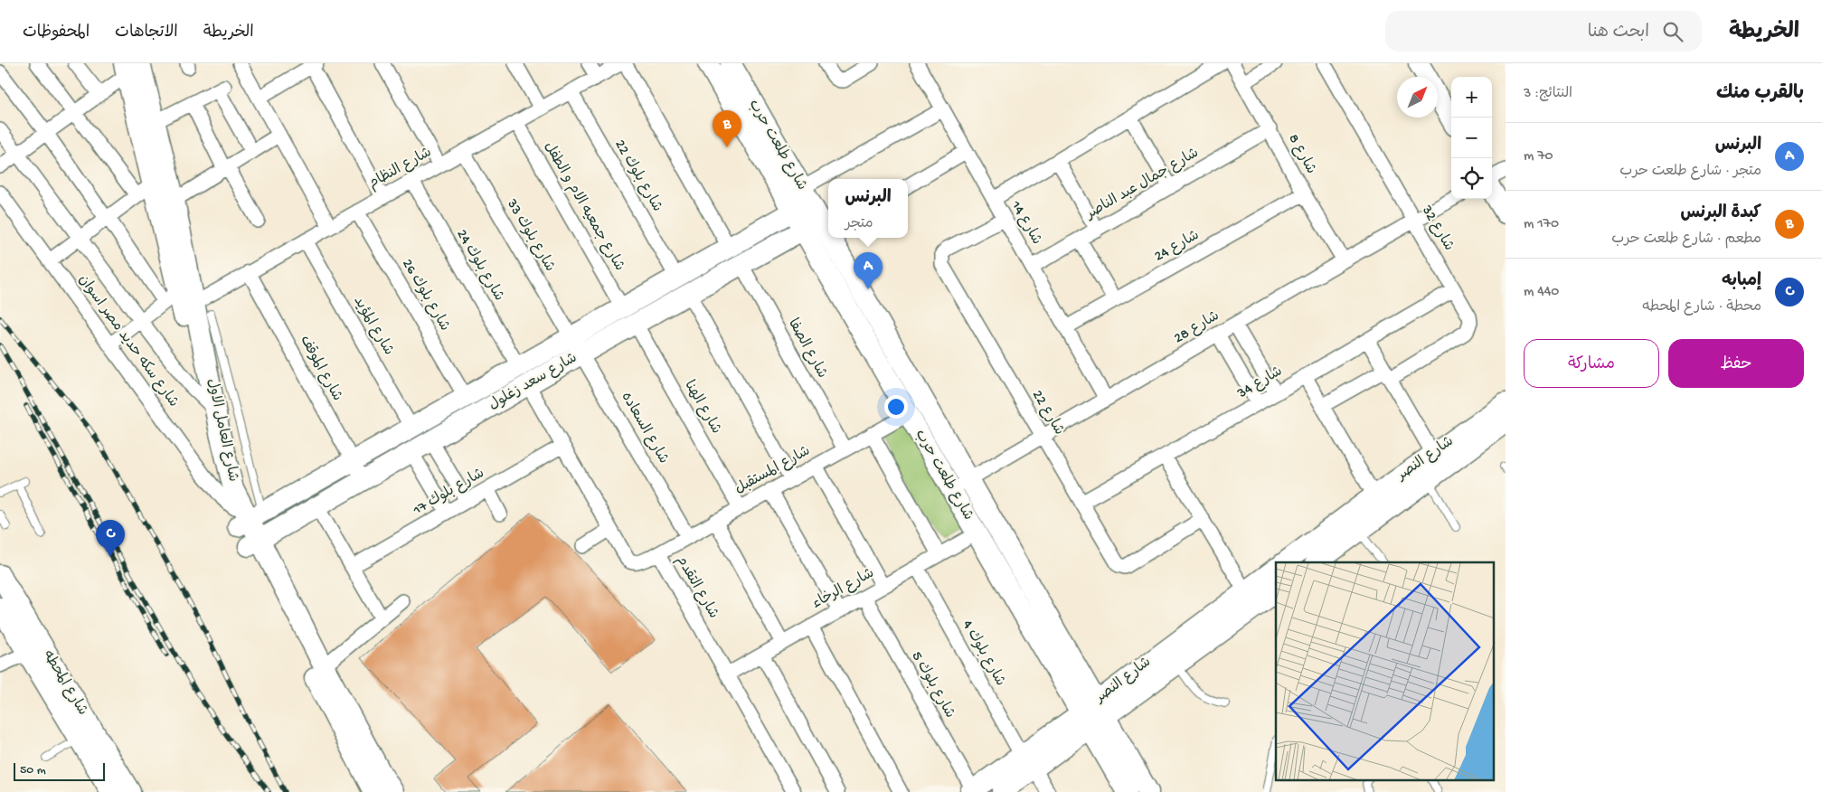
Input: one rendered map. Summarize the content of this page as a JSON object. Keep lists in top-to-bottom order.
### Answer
{
  "streets": {
    "street": [
      "شارع طلعت حرب",
      "شارع 8",
      "شارع النظام",
      "شارع بلوك 22",
      "شارع جمال عبد الناصر",
      "شارع جمعيه الام و الطفل",
      "شارع 14",
      "شارع 32",
      "شارع بلوك 33",
      "شارع 24",
      "شارع بلوك 24",
      "شارع بلوك 26",
      "شارع المؤيد",
      "شارع 28",
      "شارع سكه حديد مصر اسوان",
      "شارع الصفا",
      "شارع الموقف",
      "شارع سعد زغلول",
      "شارع 34",
      "شارع الهنا",
      "شارع 22",
      "شارع السعاده",
      "شارع العامل الاول",
      "شارع النصر",
      "شارع المستقبل",
      "شارع بلوك 17",
      "شارع التقدم",
      "شارع الرخاء",
      "شارع بلوك 4",
      "شارع المحطه",
      "شارع بلوك 5"
    ]
  },
  "crossings": [
    ["شارع طلعت حرب", "شارع 28"],
    ["شارع طلعت حرب", "شارع سعد زغلول"],
    ["شارع طلعت حرب", "شارع النصر"],
    ["شارع طلعت حرب", "شارع المستقبل"],
    ["شارع طلعت حرب", "شارع الرخاء"],
    ["شارع 8", "شارع جمال عبد الناصر"],
    ["شارع 8", "شارع 24"],
    ["شارع 8", "شارع 28"],
    ["شارع النظام", "شارع بلوك 22"],
    ["شارع النظام", "شارع جمعيه الام و الطفل"],
    ["شارع النظام", "شارع بلوك 33"],
    ["شارع النظام", "شارع بلوك 24"],
    ["شارع النظام", "شارع بلوك 26"],
    ["شارع النظام", "شارع المؤيد"],
    ["شارع النظام", "شارع الموقف"],
    ["شارع النظام", "شارع العامل الاول"],
    ["شارع بلوك 22", "شارع سعد زغلول"],
    ["شارع جمال عبد الناصر", "شارع 14"],
    ["شارع جمعيه الام و الطفل", "شارع سعد زغلول"],
    ["شارع 14", "شارع 24"],
    ["شارع 14", "شارع 28"],
    ["شارع 14", "شارع 22"],
    ["شارع 32", "شارع 28"],
    ["شارع 32", "شارع 34"],
    ["شارع بلوك 33", "شارع سعد زغلول"],
    ["شارع بلوك 33", "شارع السعاده"],
    ["شارع بلوك 24", "شارع سعد زغلول"],
    ["شارع بلوك 26", "شارع سعد زغلول"],
    ["شارع المؤيد", "شارع سعد زغلول"],
    ["شارع 28", "شارع 22"],
    ["شارع سكه حديد مصر اسوان", "شارع سعد زغلول"],
    ["شارع سكه حديد مصر اسوان", "شارع العامل الاول"],
    ["شارع الصفا", "شارع سعد زغلول"],
    ["شارع الصفا", "شارع المستقبل"],
    ["شارع الموقف", "شارع سعد زغلول"],
    ["شارع سعد زغلول", "شارع الهنا"],
    ["شارع سعد زغلول", "شارع السعاده"],
    ["شارع سعد زغلول", "شارع العامل الاول"],
    ["شارع سعد زغلول", "شارع التقدم"],
    ["شارع 34", "شارع 22"],
    ["شارع الهنا", "شارع المستقبل"],
    ["شارع السعاده", "شارع المستقبل"],
    ["شارع النصر", "شارع بلوك 4"],
    ["شارع النصر", "شارع بلوك 5"],
    ["شارع المستقبل", "شارع التقدم"],
    ["شارع بلوك 17", "شارع التقدم"],
    ["شارع التقدم", "شارع الرخاء"],
    ["شارع الرخاء", "شارع بلوك 4"],
    ["شارع الرخاء", "شارع بلوك 5"]
  ],
  "scale_bar": "50 m",
  "north": "top right",
  "page": {
    "header": "الخريطة",
    "search": "ابحث هنا",
    "nav": ["الخريطة", "الاتجاهات", "المحفوظات"],
    "heading": ["بالقرب منك", "النتائج: 3"],
    "map_buttons": ["+", "−"],
    "pins": ["B", "A", "C"],
    "list": [
      {
        "mark": "A",
        "name": "البرنس",
        "note": "متجر · شارع طلعت حرب",
        "value": "70 m"
      },
      {
        "mark": "B",
        "name": "كبدة البرنس",
        "note": "مطعم · شارع طلعت حرب",
        "value": "170 m"
      },
      {
        "mark": "C",
        "name": "إمبابه",
        "note": "محطة · شارع المحطه",
        "value": "440 m"
      }
    ],
    "popup": ["البرنس", "متجر"],
    "buttons": ["حفظ", "مشاركة"],
    "scale": "50 m"
  }
}
